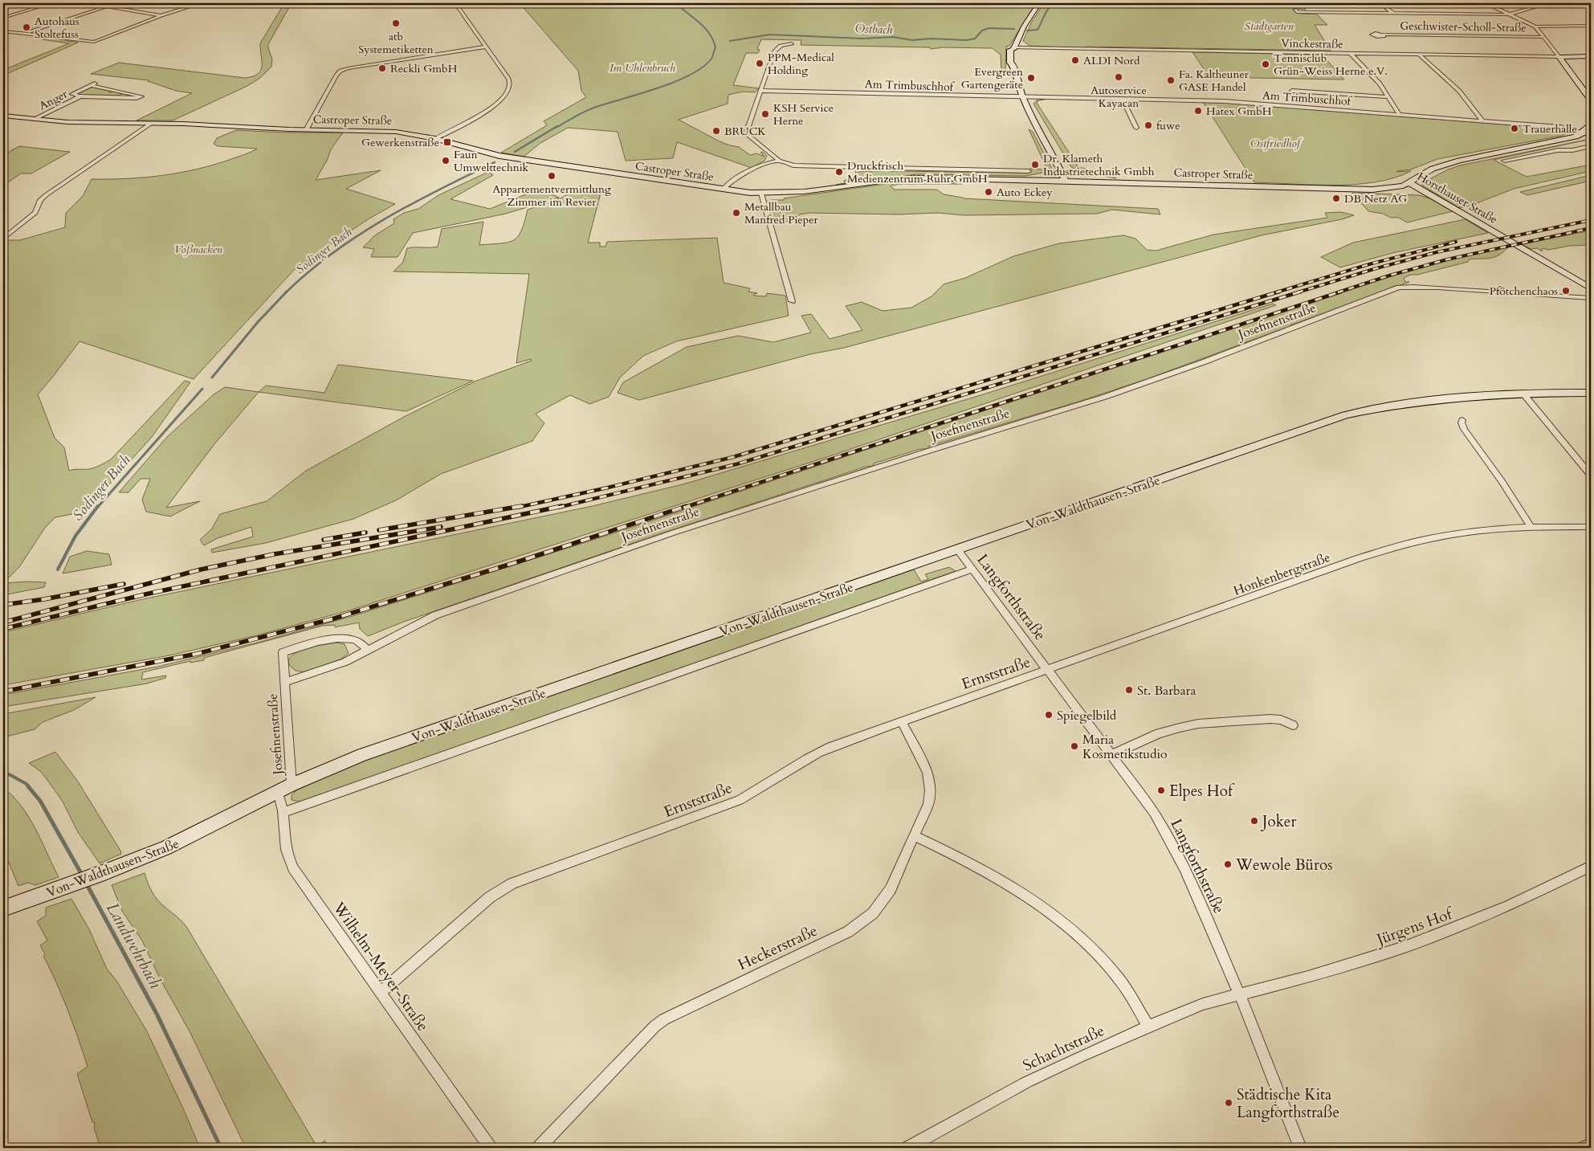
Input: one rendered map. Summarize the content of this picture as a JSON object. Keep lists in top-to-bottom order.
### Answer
{
  "streets": {
    "main road": [
      "Vinckestraße",
      "Castroper Straße",
      "Horsthauser Straße",
      "Von-Waldthausen-Straße"
    ],
    "street": [
      "Geschwister-Scholl-Straße",
      "Am Trimbuschhof",
      "Anger",
      "Josefinenstraße",
      "Honkenbergstraße",
      "Langforthstraße",
      "Ernststraße",
      "Jürgens Hof",
      "Heckerstraße",
      "Wilhelm-Meyer-Straße",
      "Schachtstraße"
    ]
  },
  "crossings": [
    ["Am Trimbuschhof", "Horsthauser Straße"],
    ["Anger", "Castroper Straße"],
    ["Castroper Straße", "Horsthauser Straße"],
    ["Josefinenstraße", "Von-Waldthausen-Straße"],
    ["Von-Waldthausen-Straße", "Langforthstraße"],
    ["Von-Waldthausen-Straße", "Wilhelm-Meyer-Straße"],
    ["Honkenbergstraße", "Langforthstraße"],
    ["Honkenbergstraße", "Ernststraße"],
    ["Langforthstraße", "Ernststraße"],
    ["Langforthstraße", "Jürgens Hof"],
    ["Langforthstraße", "Schachtstraße"],
    ["Ernststraße", "Heckerstraße"],
    ["Ernststraße", "Wilhelm-Meyer-Straße"],
    ["Jürgens Hof", "Schachtstraße"]
  ],
  "water": ["Ostbach", "Sodinger Bach", "Landwehrbach"],
  "parks": [
    "Stadtgarten",
    "Im Uhlenbruch",
    "Ostfriedhof",
    "Voßnacken"
  ],
  "places": {
    "other": [
      "atb Systemetiketten",
      "Autohaus Stoltefuss",
      "ALDI Nord",
      "PPM-Medical Holding",
      "Tennisclub Grün-Weiss Herne e.V.",
      "Reckli GmbH",
      "Autoservice Kayacan",
      "Evergreen Gartengeräte",
      "Fa. Kaltheuner GASE Handel",
      "Hatex GmbH",
      "KSH Service Herne",
      "fuwe",
      "Trauerhalle",
      "BRUCK",
      "Faun Umwelttechnik",
      "Dr. Klameth Industrietechnik Gmbh",
      "Druckfrisch Medienzentrum Ruhr GmbH",
      "Appartementvermittlung Zimmer im Revier",
      "Auto Eckey",
      "DB Netz AG",
      "Metallbau Manfred Pieper",
      "Pfötchenchaos",
      "St. Barbara",
      "Spiegelbild",
      "Maria Kosmetikstudio",
      "Elpes Hof",
      "Joker",
      "Wewole Büros",
      "Städtische Kita Langforthstraße"
    ],
    "transit": ["Gewerkenstraße"]
  }
}
